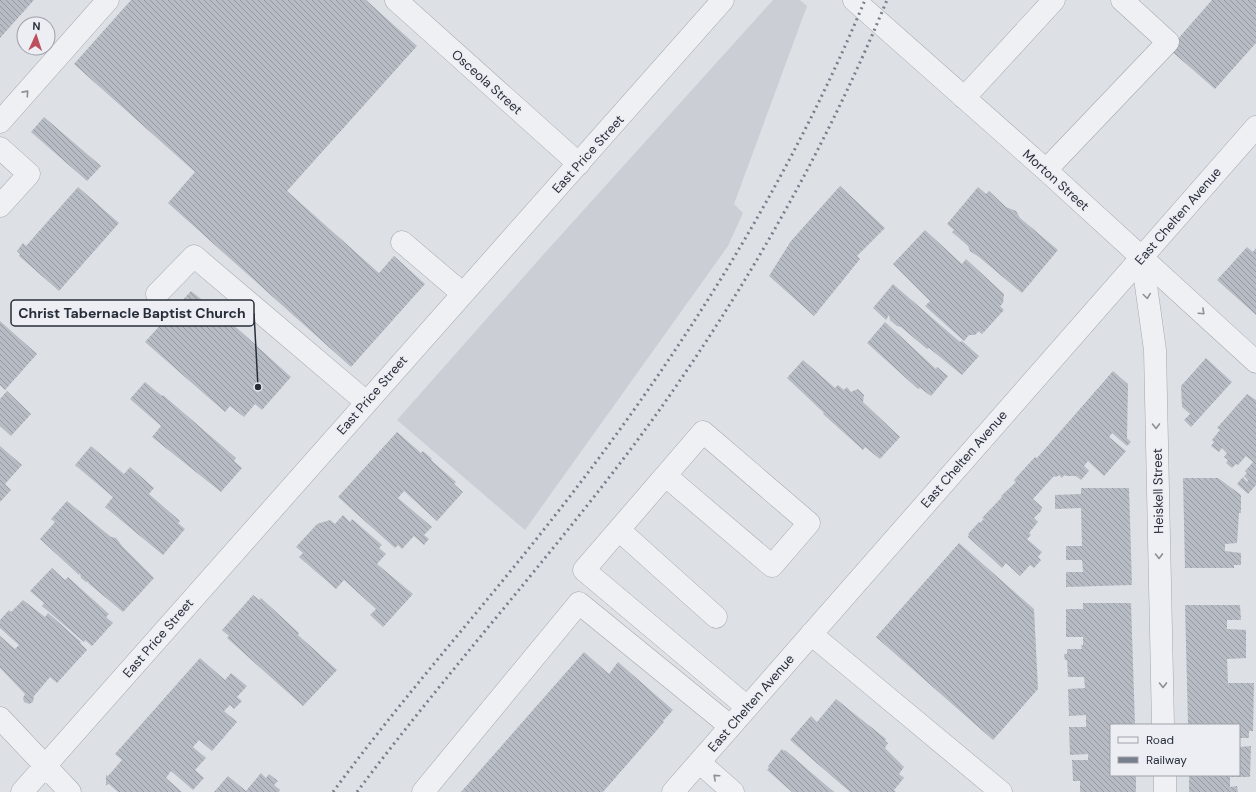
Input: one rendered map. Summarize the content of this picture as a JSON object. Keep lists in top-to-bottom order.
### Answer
{
  "streets": {
    "street": [
      "Osceola Street",
      "East Price Street",
      "Morton Street",
      "East Chelten Avenue",
      "Heiskell Street"
    ]
  },
  "crossings": [
    ["Osceola Street", "East Price Street"],
    ["Morton Street", "East Chelten Avenue"],
    ["Morton Street", "Heiskell Street"],
    ["East Chelten Avenue", "Heiskell Street"]
  ],
  "one_way": ["Heiskell Street"],
  "places": ["Christ Tabernacle Baptist Church"],
  "legend": ["Road", "Railway"],
  "north": "top"
}
